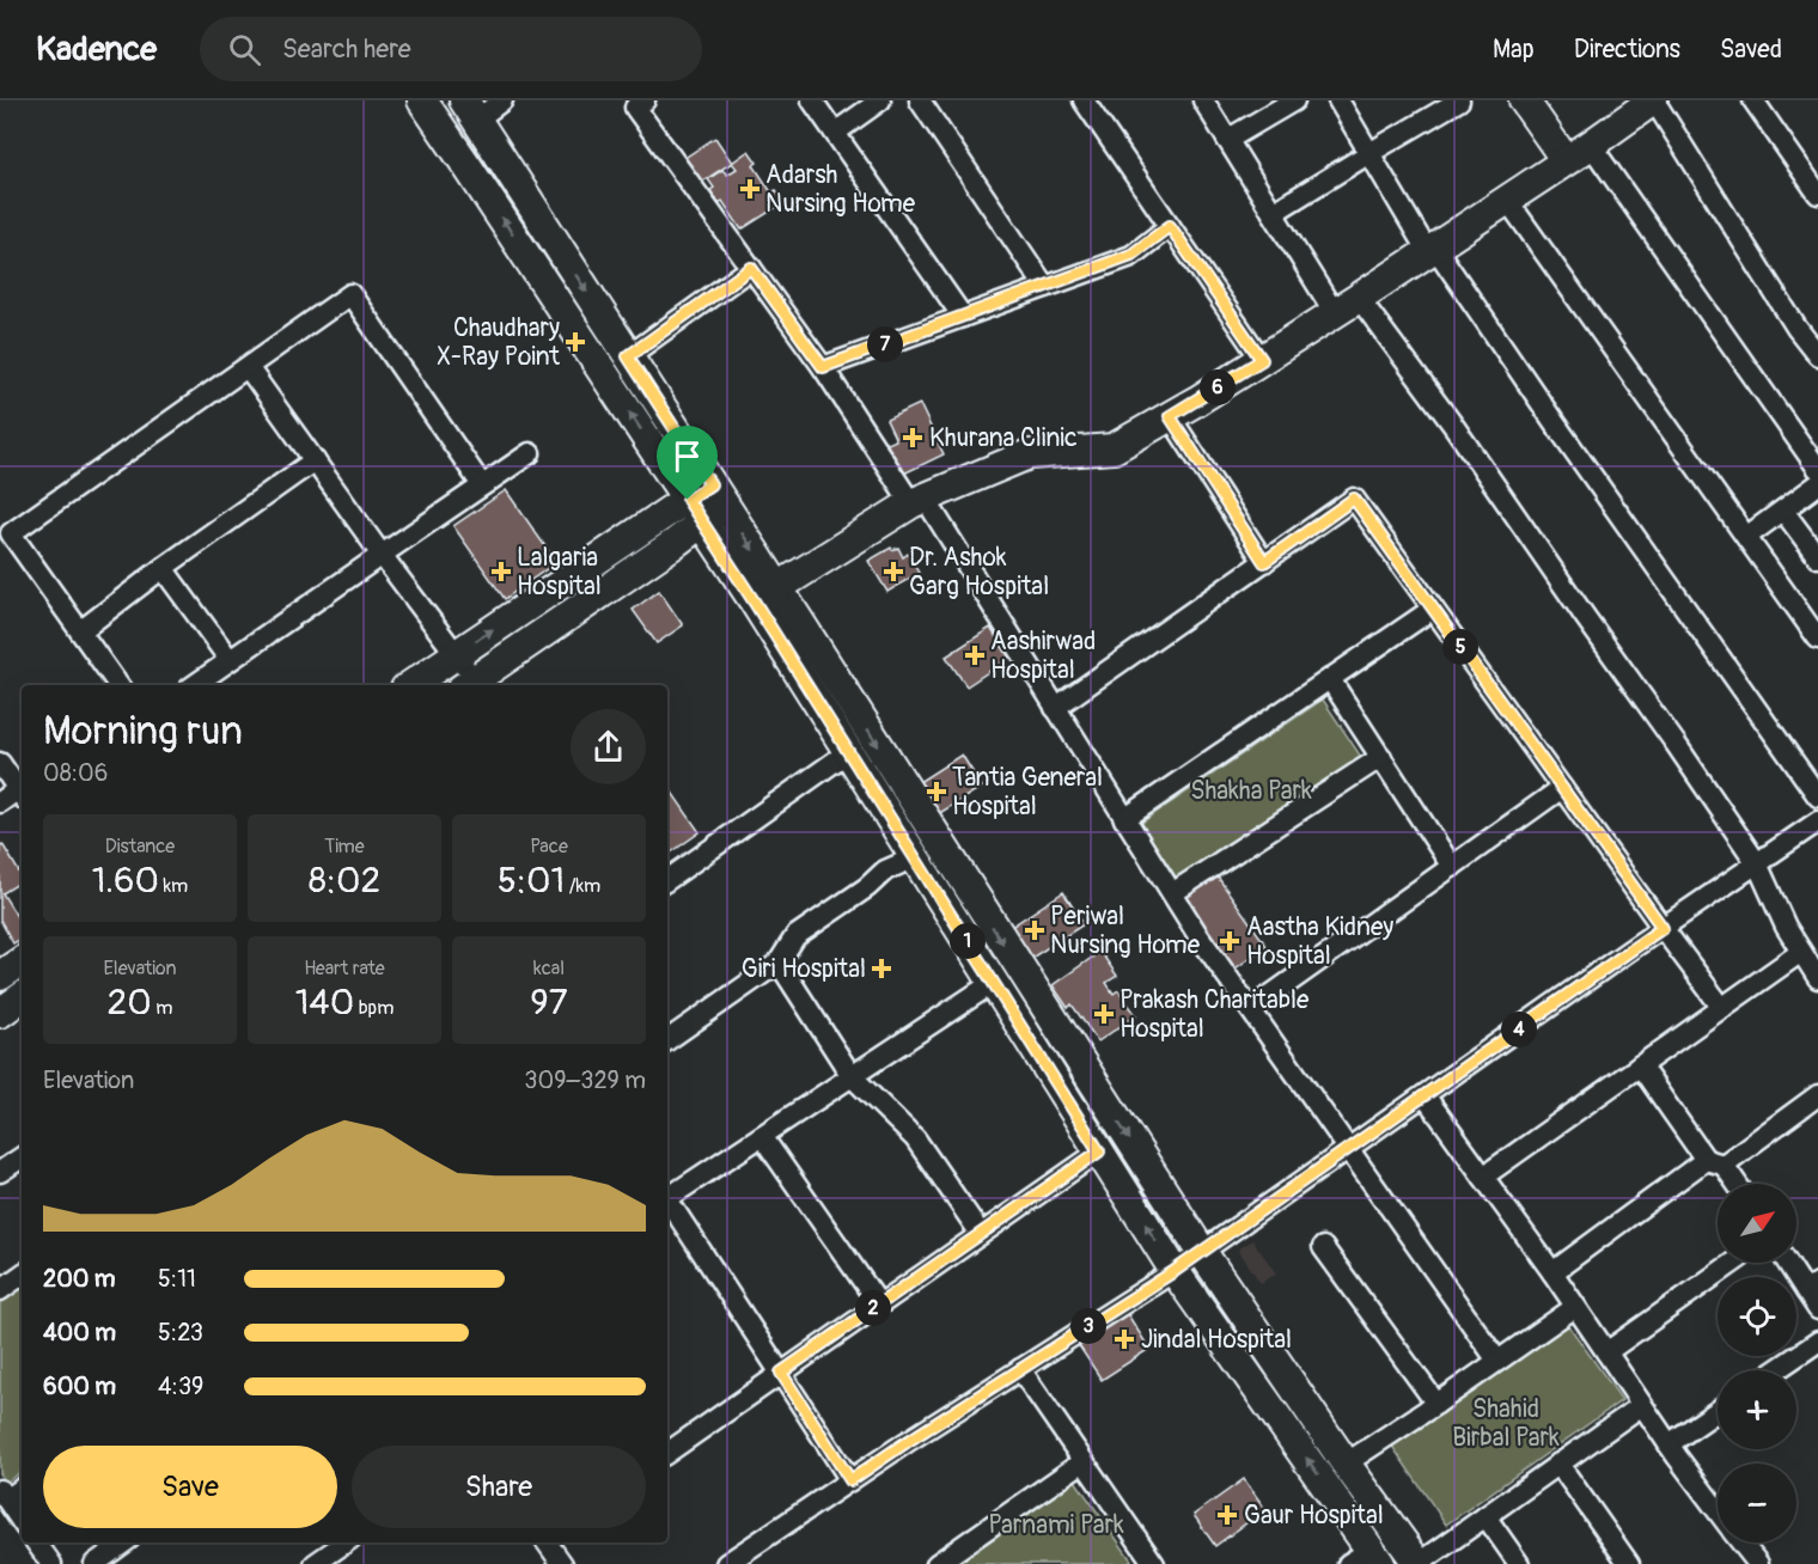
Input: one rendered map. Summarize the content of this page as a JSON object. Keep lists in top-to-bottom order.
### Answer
{
  "parks": ["Shakha Park", "Shahid Birbal Park", "Parnami Park"],
  "places": {
    "health": [
      "Adarsh Nursing Home",
      "Chaudhary X-Ray Point",
      "Khurana Clinic",
      "Lalgaria Hospital",
      "Dr. Ashok Garg Hospital",
      "Aashirwad Hospital",
      "Tantia General Hospital",
      "Periwal Nursing Home",
      "Aastha Kidney Hospital",
      "Giri Hospital",
      "Prakash Charitable Hospital",
      "Jindal Hospital",
      "Gaur Hospital"
    ]
  },
  "north": "top right",
  "page": {
    "header": "Kadence",
    "search": "Search here",
    "nav": ["Map", "Directions", "Saved"],
    "pins": [
      "7",
      "6",
      "5",
      "1",
      "4",
      "2",
      "3"
    ],
    "heading": ["Morning run", "08:06"],
    "stats": [
      ["Distance", "1.60 km"],
      ["Time", "8:02"],
      ["Pace", "5:01 /km"],
      ["Elevation", "20 m"],
      ["Heart rate", "140 bpm"],
      ["kcal", "97"]
    ],
    "chart": ["Elevation", "309–329 m"],
    "map_buttons": ["+", "−"],
    "list": [
      {
        "name": "200 m",
        "note": "5:11"
      },
      {
        "name": "400 m",
        "note": "5:23"
      },
      {
        "name": "600 m",
        "note": "4:39"
      }
    ],
    "buttons": ["Save", "Share"]
  }
}
